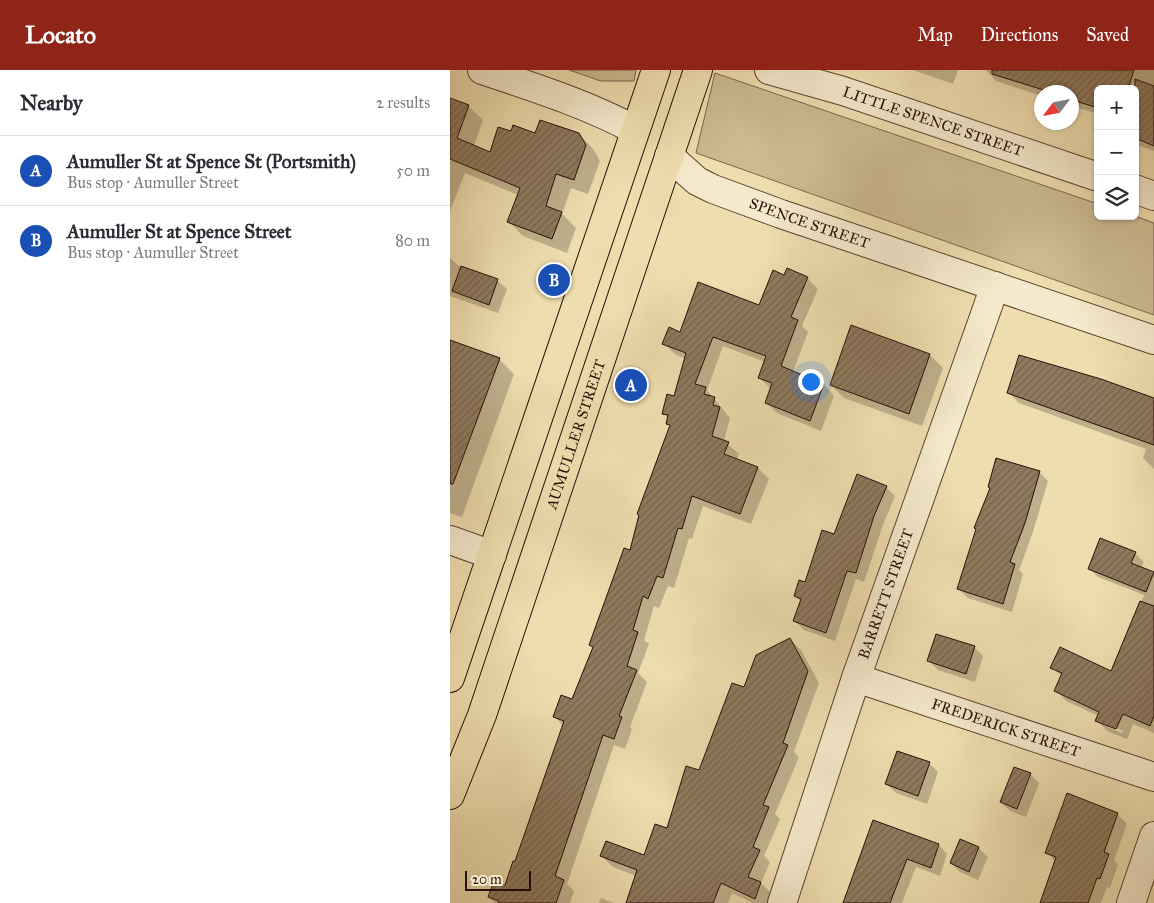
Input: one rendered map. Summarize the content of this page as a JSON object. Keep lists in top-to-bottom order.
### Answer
{
  "streets": {
    "main road": ["SPENCE STREET", "AUMULLER STREET"],
    "street": ["LITTLE SPENCE STREET", "BARRETT STREET", "FREDERICK STREET"]
  },
  "crossings": [
    ["SPENCE STREET", "AUMULLER STREET"],
    ["SPENCE STREET", "BARRETT STREET"],
    ["BARRETT STREET", "FREDERICK STREET"]
  ],
  "scale_bar": "20 m",
  "north": "bottom left",
  "page": {
    "header": "Locato",
    "nav": ["Map", "Directions", "Saved"],
    "heading": ["Nearby", "2 results"],
    "map_buttons": ["+", "−"],
    "list": [
      {
        "mark": "A",
        "name": "Aumuller St at Spence St (Portsmith)",
        "note": "Bus stop · Aumuller Street",
        "value": "50 m"
      },
      {
        "mark": "B",
        "name": "Aumuller St at Spence Street",
        "note": "Bus stop · Aumuller Street",
        "value": "80 m"
      }
    ],
    "pins": ["B", "A"],
    "scale": "20 m"
  }
}
